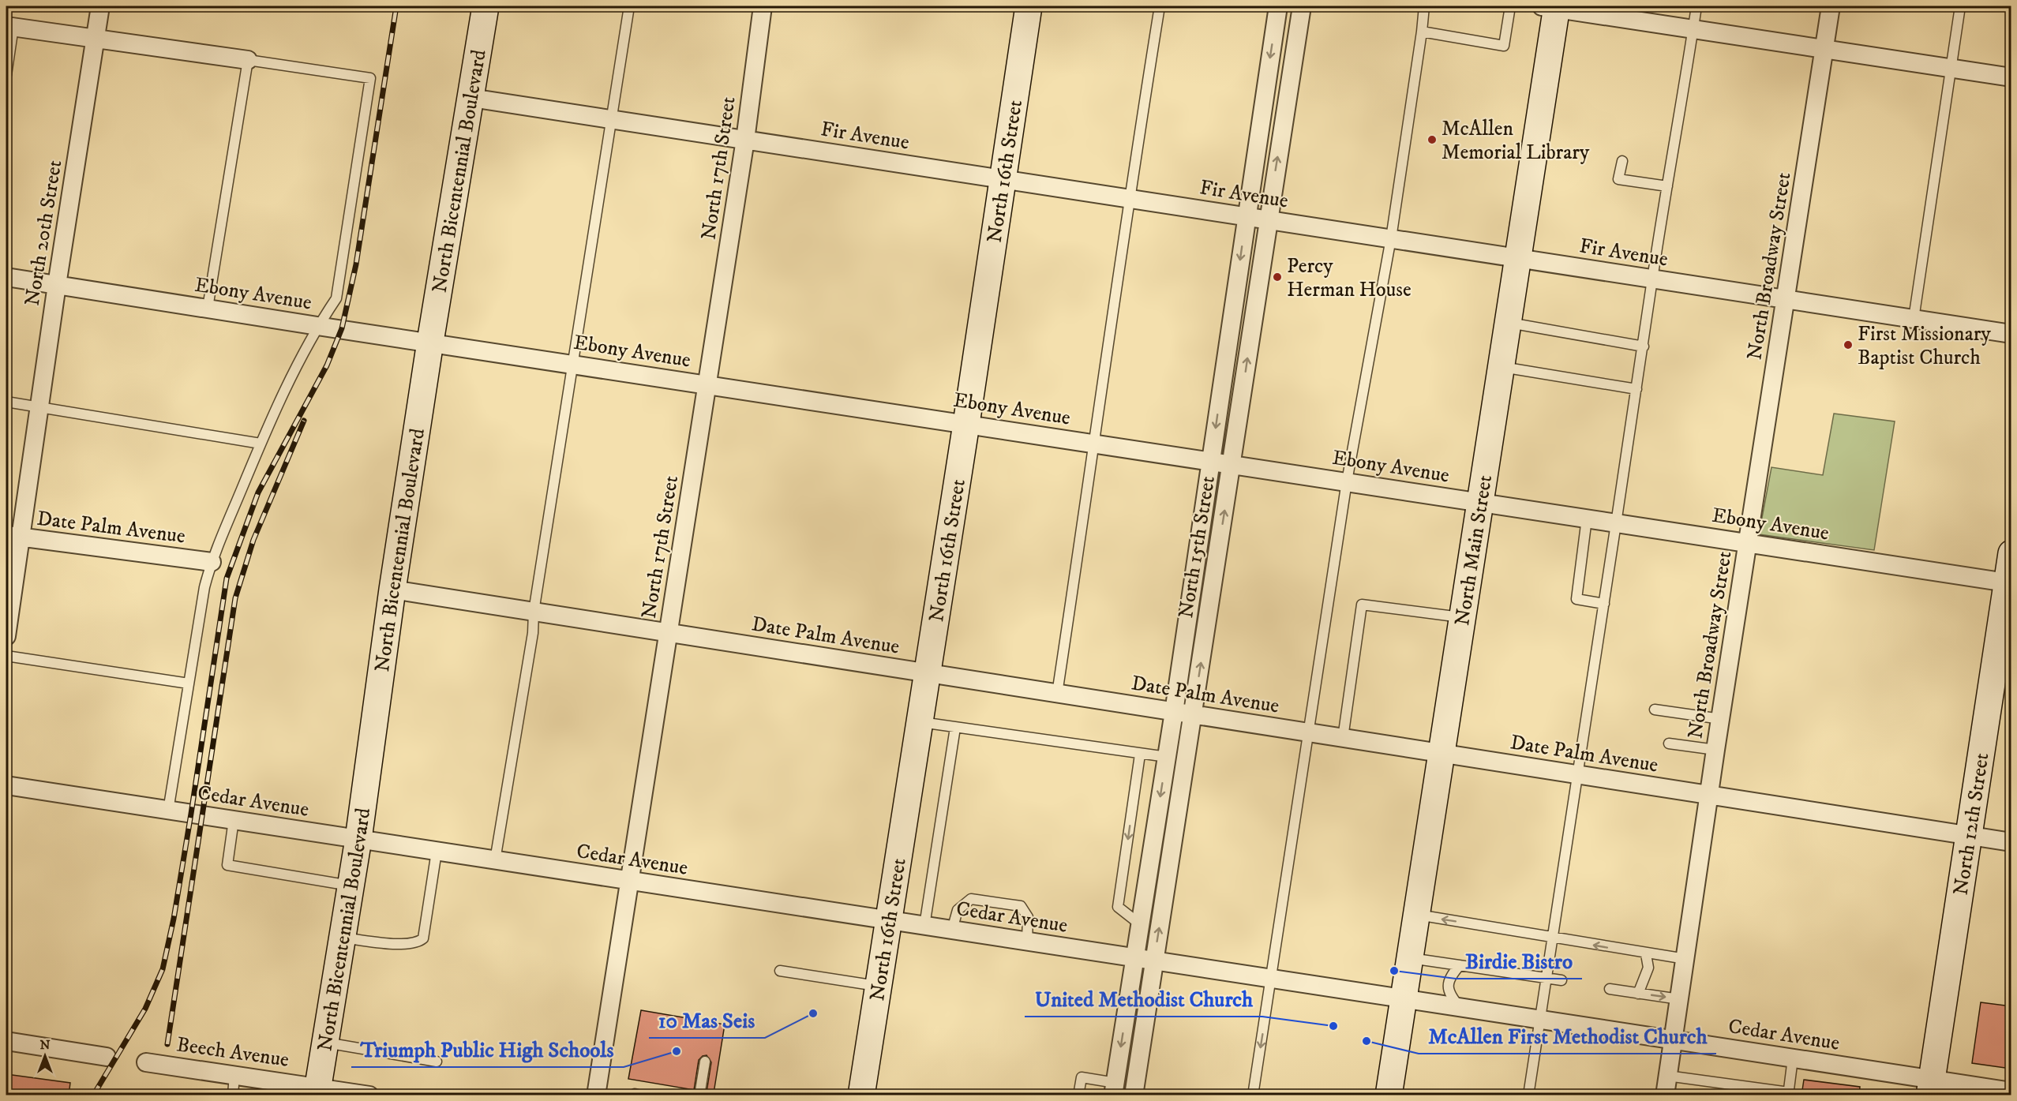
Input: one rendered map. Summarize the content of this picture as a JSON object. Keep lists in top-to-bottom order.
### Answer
{
  "streets": {
    "street": [
      "Fir Avenue",
      "North 17th Street",
      "North Bicentennial Boulevard",
      "North 16th Street",
      "North 20th Street",
      "North Broadway Street",
      "Ebony Avenue",
      "Date Palm Avenue",
      "North 15th Street",
      "North Main Street",
      "Cedar Avenue",
      "North 12th Street",
      "Beech Avenue"
    ]
  },
  "crossings": [
    ["Fir Avenue", "North 17th Street"],
    ["Fir Avenue", "North Bicentennial Boulevard"],
    ["Fir Avenue", "North 16th Street"],
    ["Fir Avenue", "North Broadway Street"],
    ["Fir Avenue", "North 15th Street"],
    ["Fir Avenue", "North Main Street"],
    ["North 17th Street", "Ebony Avenue"],
    ["North 17th Street", "Date Palm Avenue"],
    ["North 17th Street", "Cedar Avenue"],
    ["North Bicentennial Boulevard", "Ebony Avenue"],
    ["North Bicentennial Boulevard", "Date Palm Avenue"],
    ["North Bicentennial Boulevard", "Cedar Avenue"],
    ["North Bicentennial Boulevard", "Beech Avenue"],
    ["North 16th Street", "Ebony Avenue"],
    ["North 16th Street", "Date Palm Avenue"],
    ["North 16th Street", "Cedar Avenue"],
    ["North 20th Street", "Ebony Avenue"],
    ["North 20th Street", "Date Palm Avenue"],
    ["North Broadway Street", "Ebony Avenue"],
    ["North Broadway Street", "Date Palm Avenue"],
    ["North Broadway Street", "Cedar Avenue"],
    ["Ebony Avenue", "North 15th Street"],
    ["Ebony Avenue", "North Main Street"],
    ["Ebony Avenue", "North 12th Street"],
    ["Date Palm Avenue", "North 15th Street"],
    ["Date Palm Avenue", "North Main Street"],
    ["Date Palm Avenue", "North 12th Street"],
    ["North 15th Street", "Cedar Avenue"],
    ["North Main Street", "Cedar Avenue"],
    ["Cedar Avenue", "North 12th Street"]
  ],
  "places": [
    "McAllen Memorial Library",
    "Percy Herman House",
    "First Missionary Baptist Church",
    "Birdie Bistro",
    "10 Mas Seis",
    "United Methodist Church",
    "McAllen First Methodist Church",
    "Triumph Public High Schools"
  ],
  "north": "top"
}
